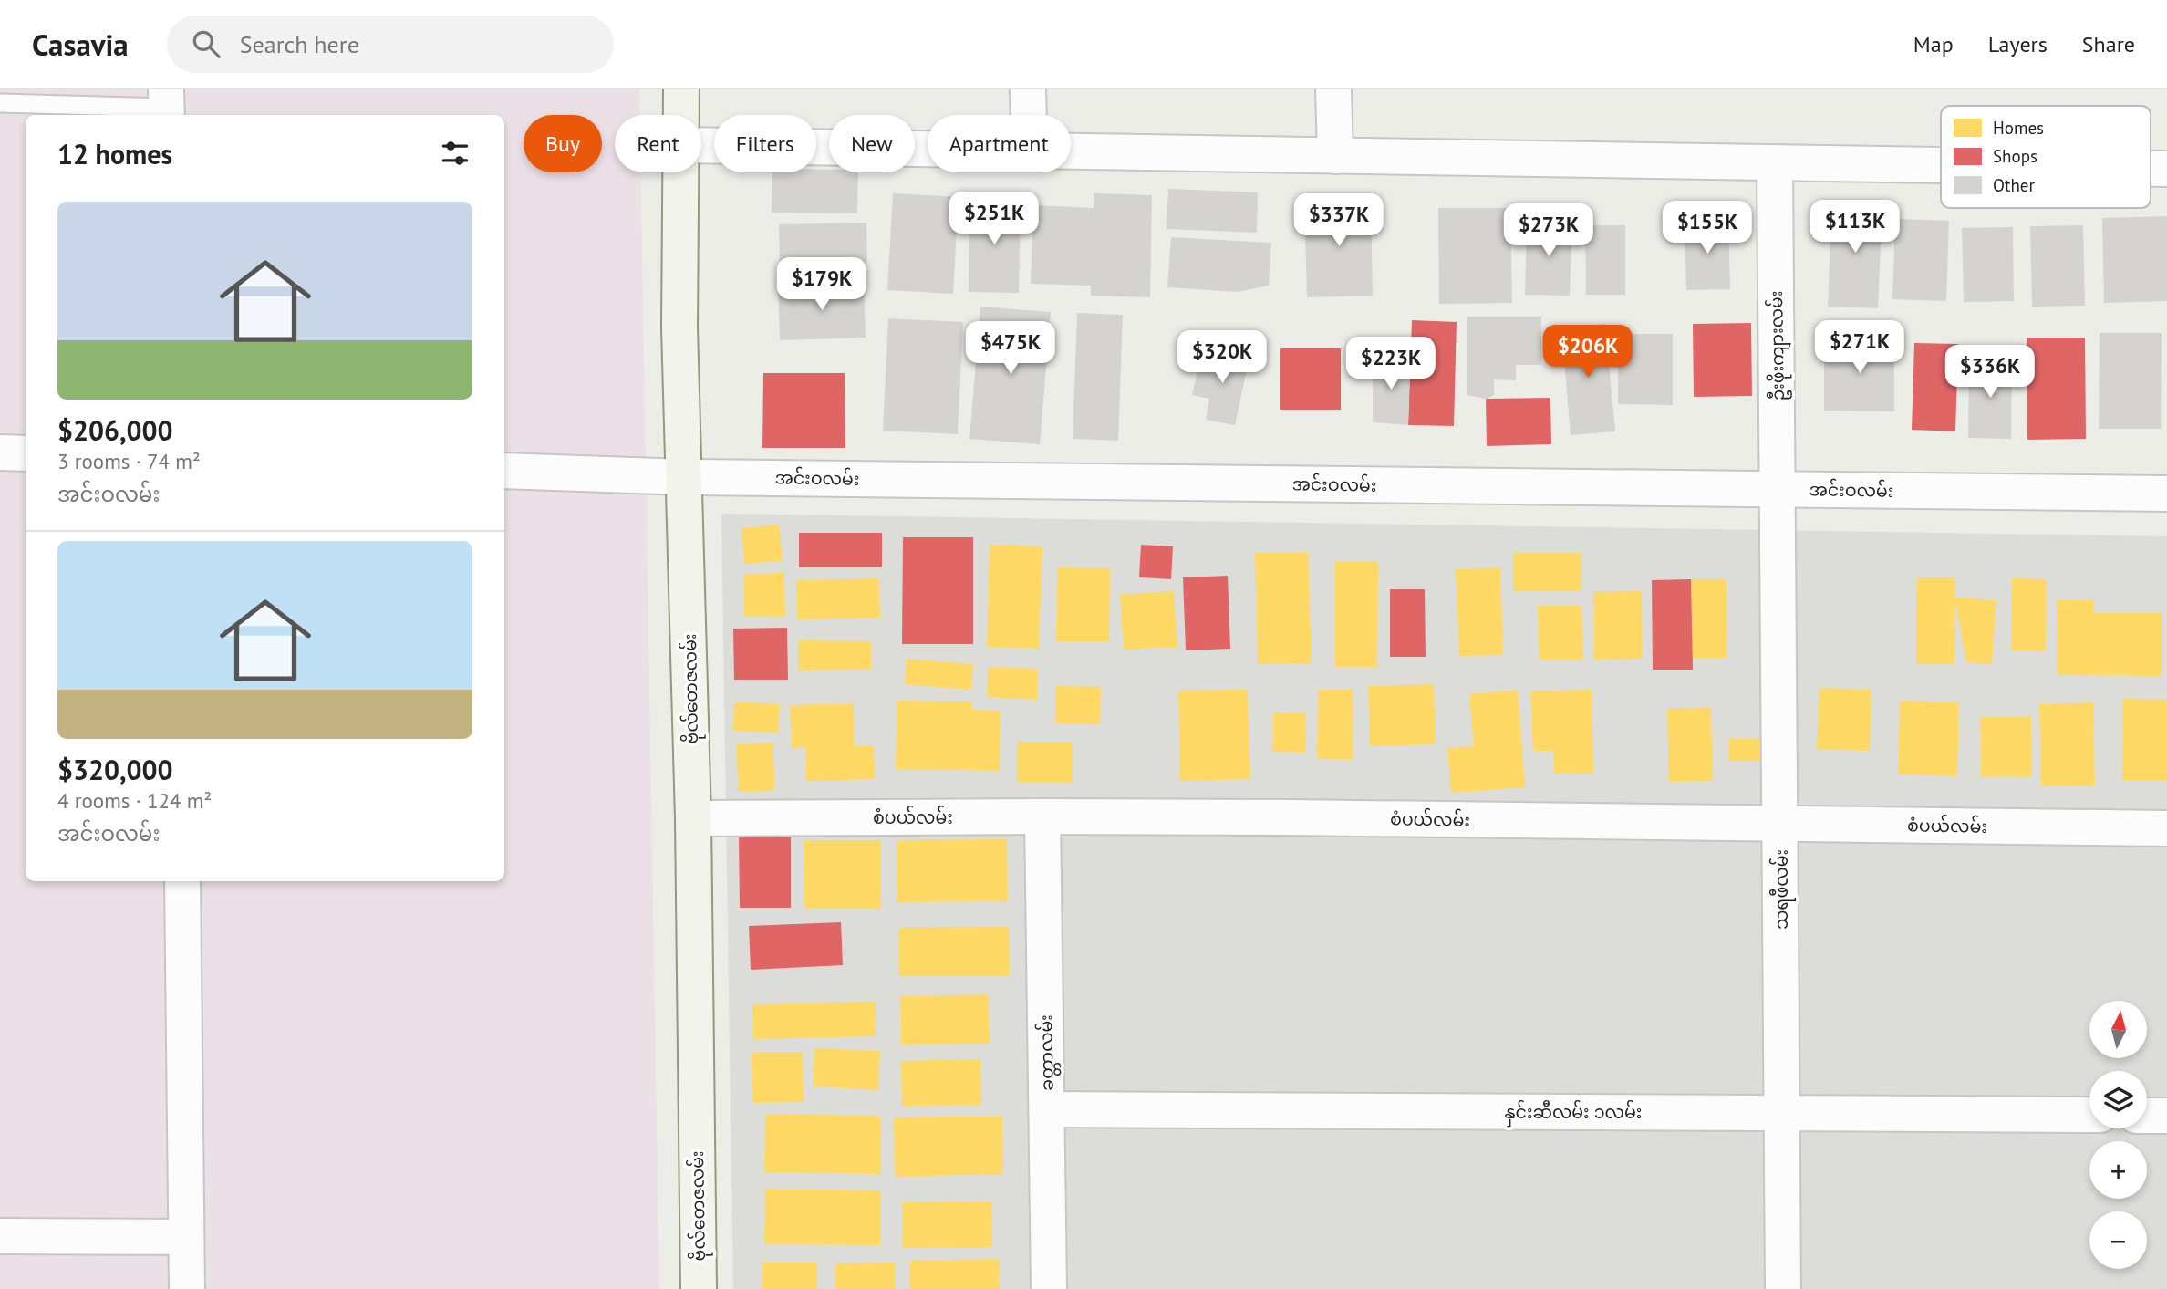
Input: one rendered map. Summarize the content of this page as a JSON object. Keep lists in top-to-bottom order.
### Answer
{
  "streets": {
    "main road": ["ဗိုလ်တေဇလမ်း"],
    "street": [
      "ဦးဖိုးကျားလမ်း",
      "အင်းဝလမ်း",
      "စံပယ်လမ်း",
      "သရဖီလမ်း",
      "ခတ္တာလမ်း",
      "နှင်းဆီလမ်း ၁လမ်း"
    ]
  },
  "crossings": [
    ["ဦးဖိုးကျားလမ်း", "အင်းဝလမ်း"],
    ["ဦးဖိုးကျားလမ်း", "သရဖီလမ်း"],
    ["အင်းဝလမ်း", "ဗိုလ်တေဇလမ်း"],
    ["အင်းဝလမ်း", "သရဖီလမ်း"],
    ["ဗိုလ်တေဇလမ်း", "စံပယ်လမ်း"],
    ["စံပယ်လမ်း", "သရဖီလမ်း"],
    ["စံပယ်လမ်း", "ခတ္တာလမ်း"],
    ["သရဖီလမ်း", "နှင်းဆီလမ်း ၁လမ်း"],
    ["ခတ္တာလမ်း", "နှင်းဆီလမ်း ၁လမ်း"]
  ],
  "legend": ["Homes", "Shops", "Other"],
  "north": "top",
  "page": {
    "header": "Casavia",
    "search": "Search here",
    "nav": ["Map", "Layers", "Share"],
    "chip": [
      "Buy",
      "Rent",
      "Filters",
      "New",
      "Apartment"
    ],
    "heading": "12 homes",
    "price": [
      "$251K",
      "$337K",
      "$113K",
      "$155K",
      "$273K",
      "$179K",
      "$271K",
      "$475K",
      "$206K",
      "$320K",
      "$223K",
      "$336K"
    ],
    "list": [
      {
        "name": "$206,000",
        "note": "3 rooms · 74 m² · အင်းဝလမ်း"
      },
      {
        "name": "$320,000",
        "note": "4 rooms · 124 m² · အင်းဝလမ်း"
      }
    ],
    "map_buttons": ["+", "−"]
  }
}
